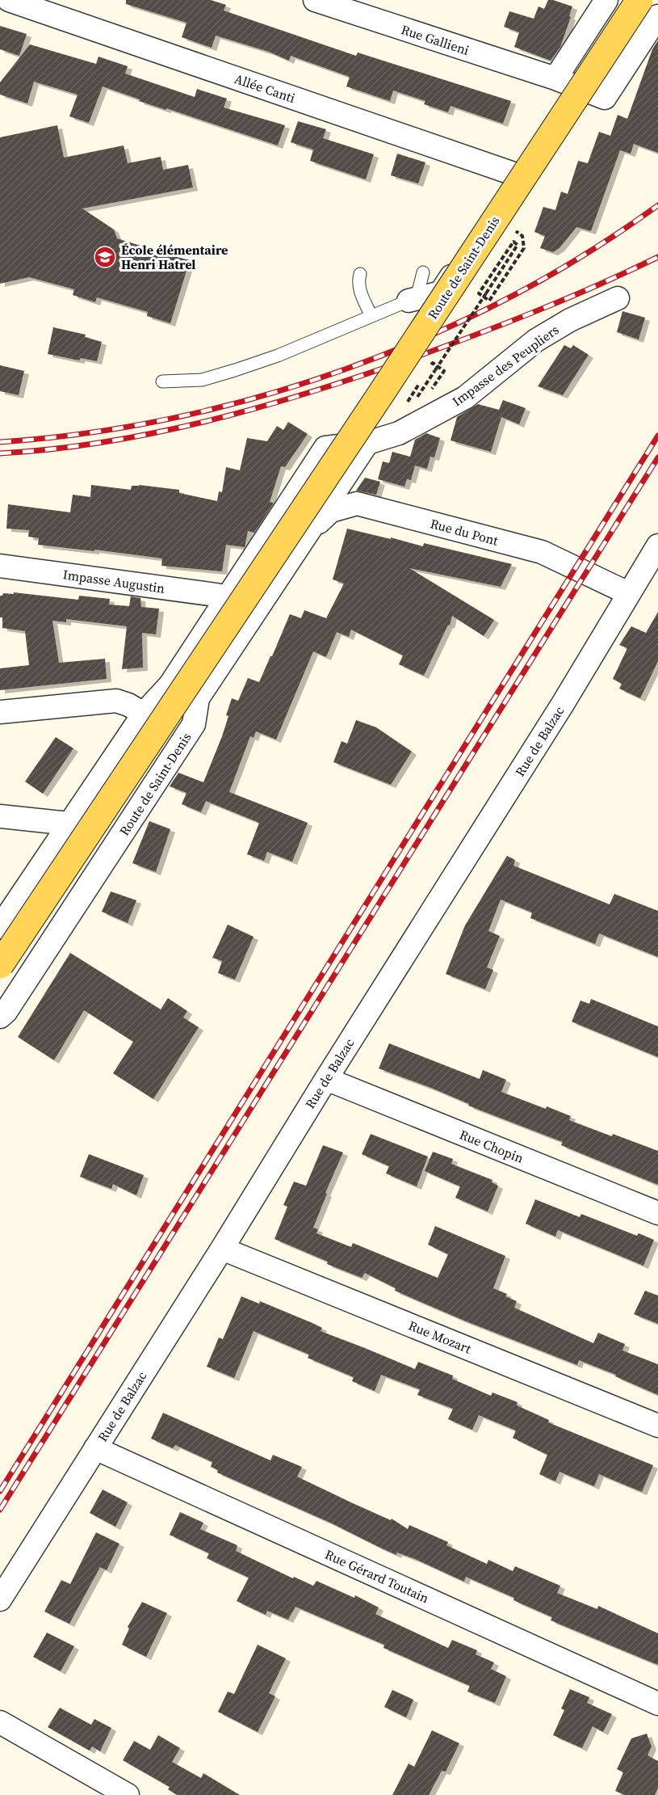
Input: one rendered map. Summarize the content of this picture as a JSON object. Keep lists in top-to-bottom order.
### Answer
{
  "streets": {
    "main road": ["Route de Saint-Denis"],
    "street": [
      "Rue Gallieni",
      "Allée Canti",
      "Impasse des Peupliers",
      "Rue du Pont",
      "Impasse Augustin",
      "Rue de Balzac",
      "Rue Chopin",
      "Rue Mozart",
      "Rue Gérard Toutain"
    ]
  },
  "crossings": [
    ["Allée Canti", "Route de Saint-Denis"],
    ["Route de Saint-Denis", "Impasse des Peupliers"],
    ["Route de Saint-Denis", "Rue du Pont"],
    ["Rue du Pont", "Rue de Balzac"],
    ["Rue de Balzac", "Rue Chopin"],
    ["Rue de Balzac", "Rue Mozart"],
    ["Rue de Balzac", "Rue Gérard Toutain"]
  ],
  "places": {
    "school or university": ["École élémentaire Henri Hatrel"]
  }
}
